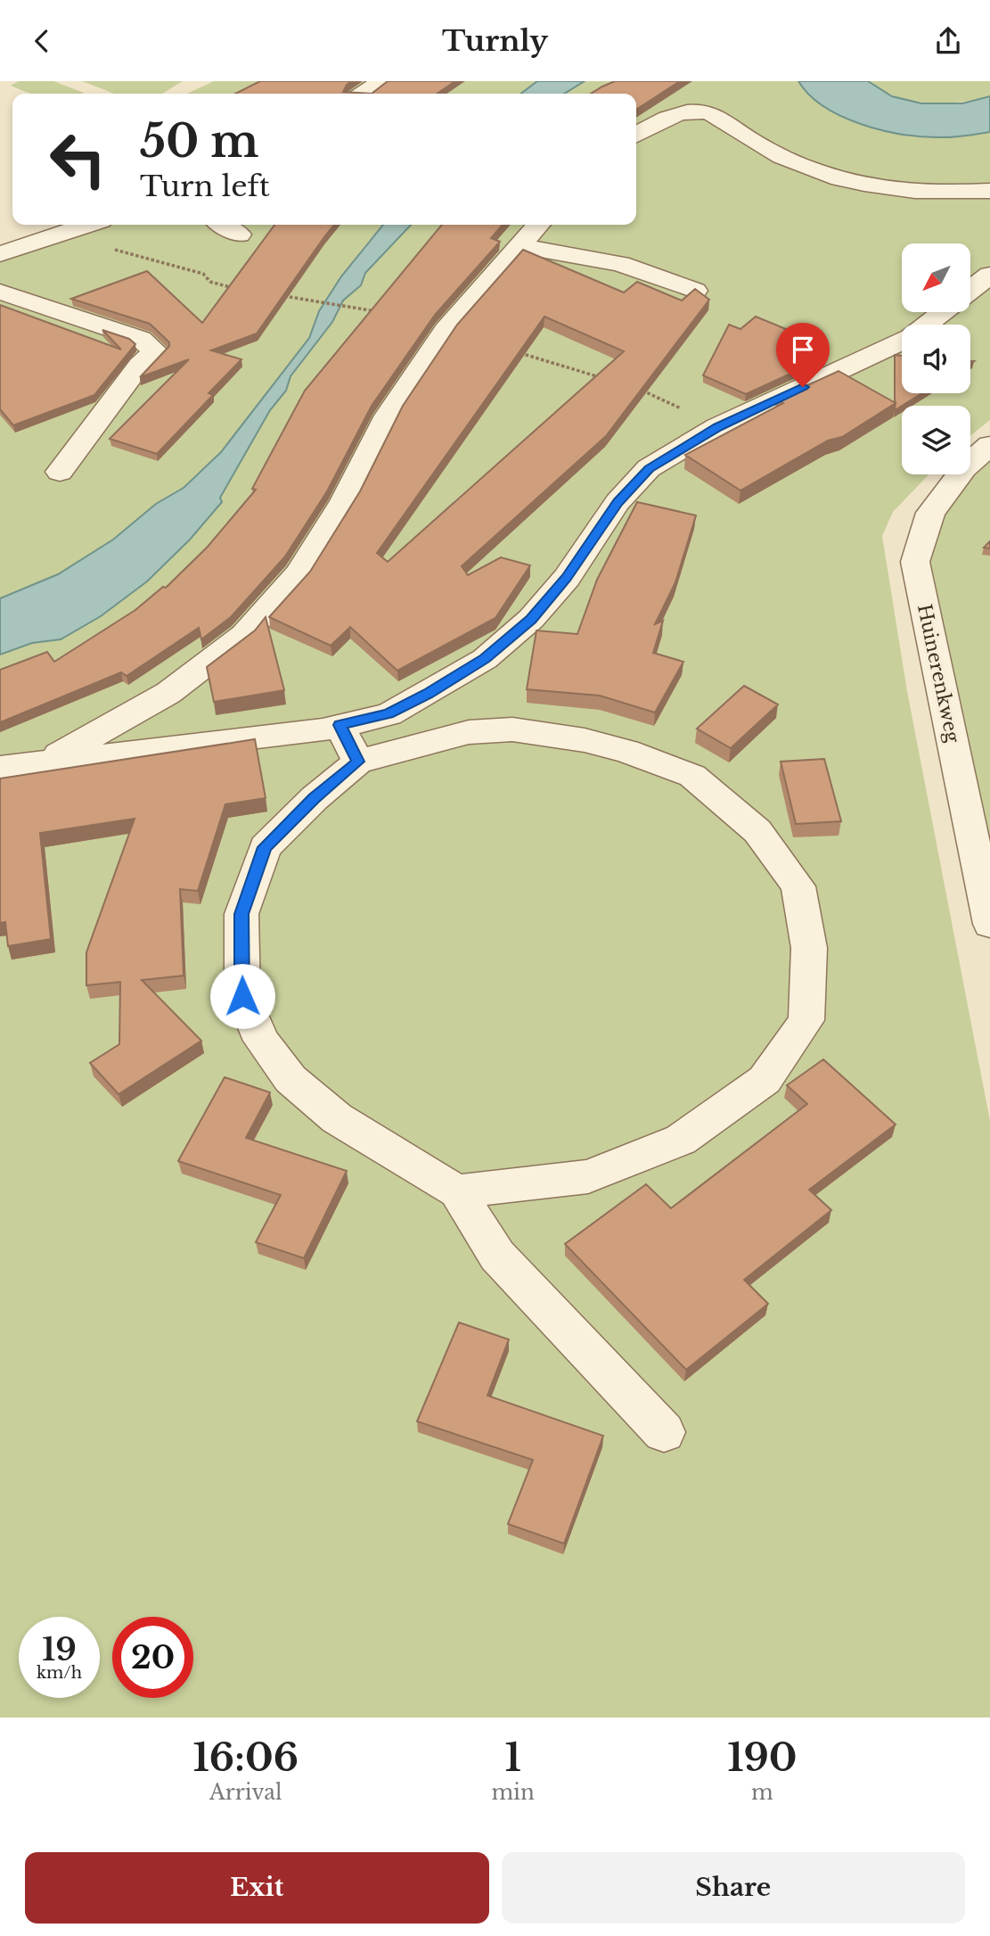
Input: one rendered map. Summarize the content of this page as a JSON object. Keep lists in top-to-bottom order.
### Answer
{
  "streets": {
    "street": ["Huinerenkweg"]
  },
  "north": "bottom left",
  "page": {
    "header": "Turnly",
    "turn": ["50 m", "Turn left"],
    "speed": "19 km/h",
    "limit": "20",
    "eta": [
      "16:06",
      "Arrival",
      "1",
      "min",
      "190",
      "m"
    ],
    "buttons": ["Exit", "Share"]
  }
}
